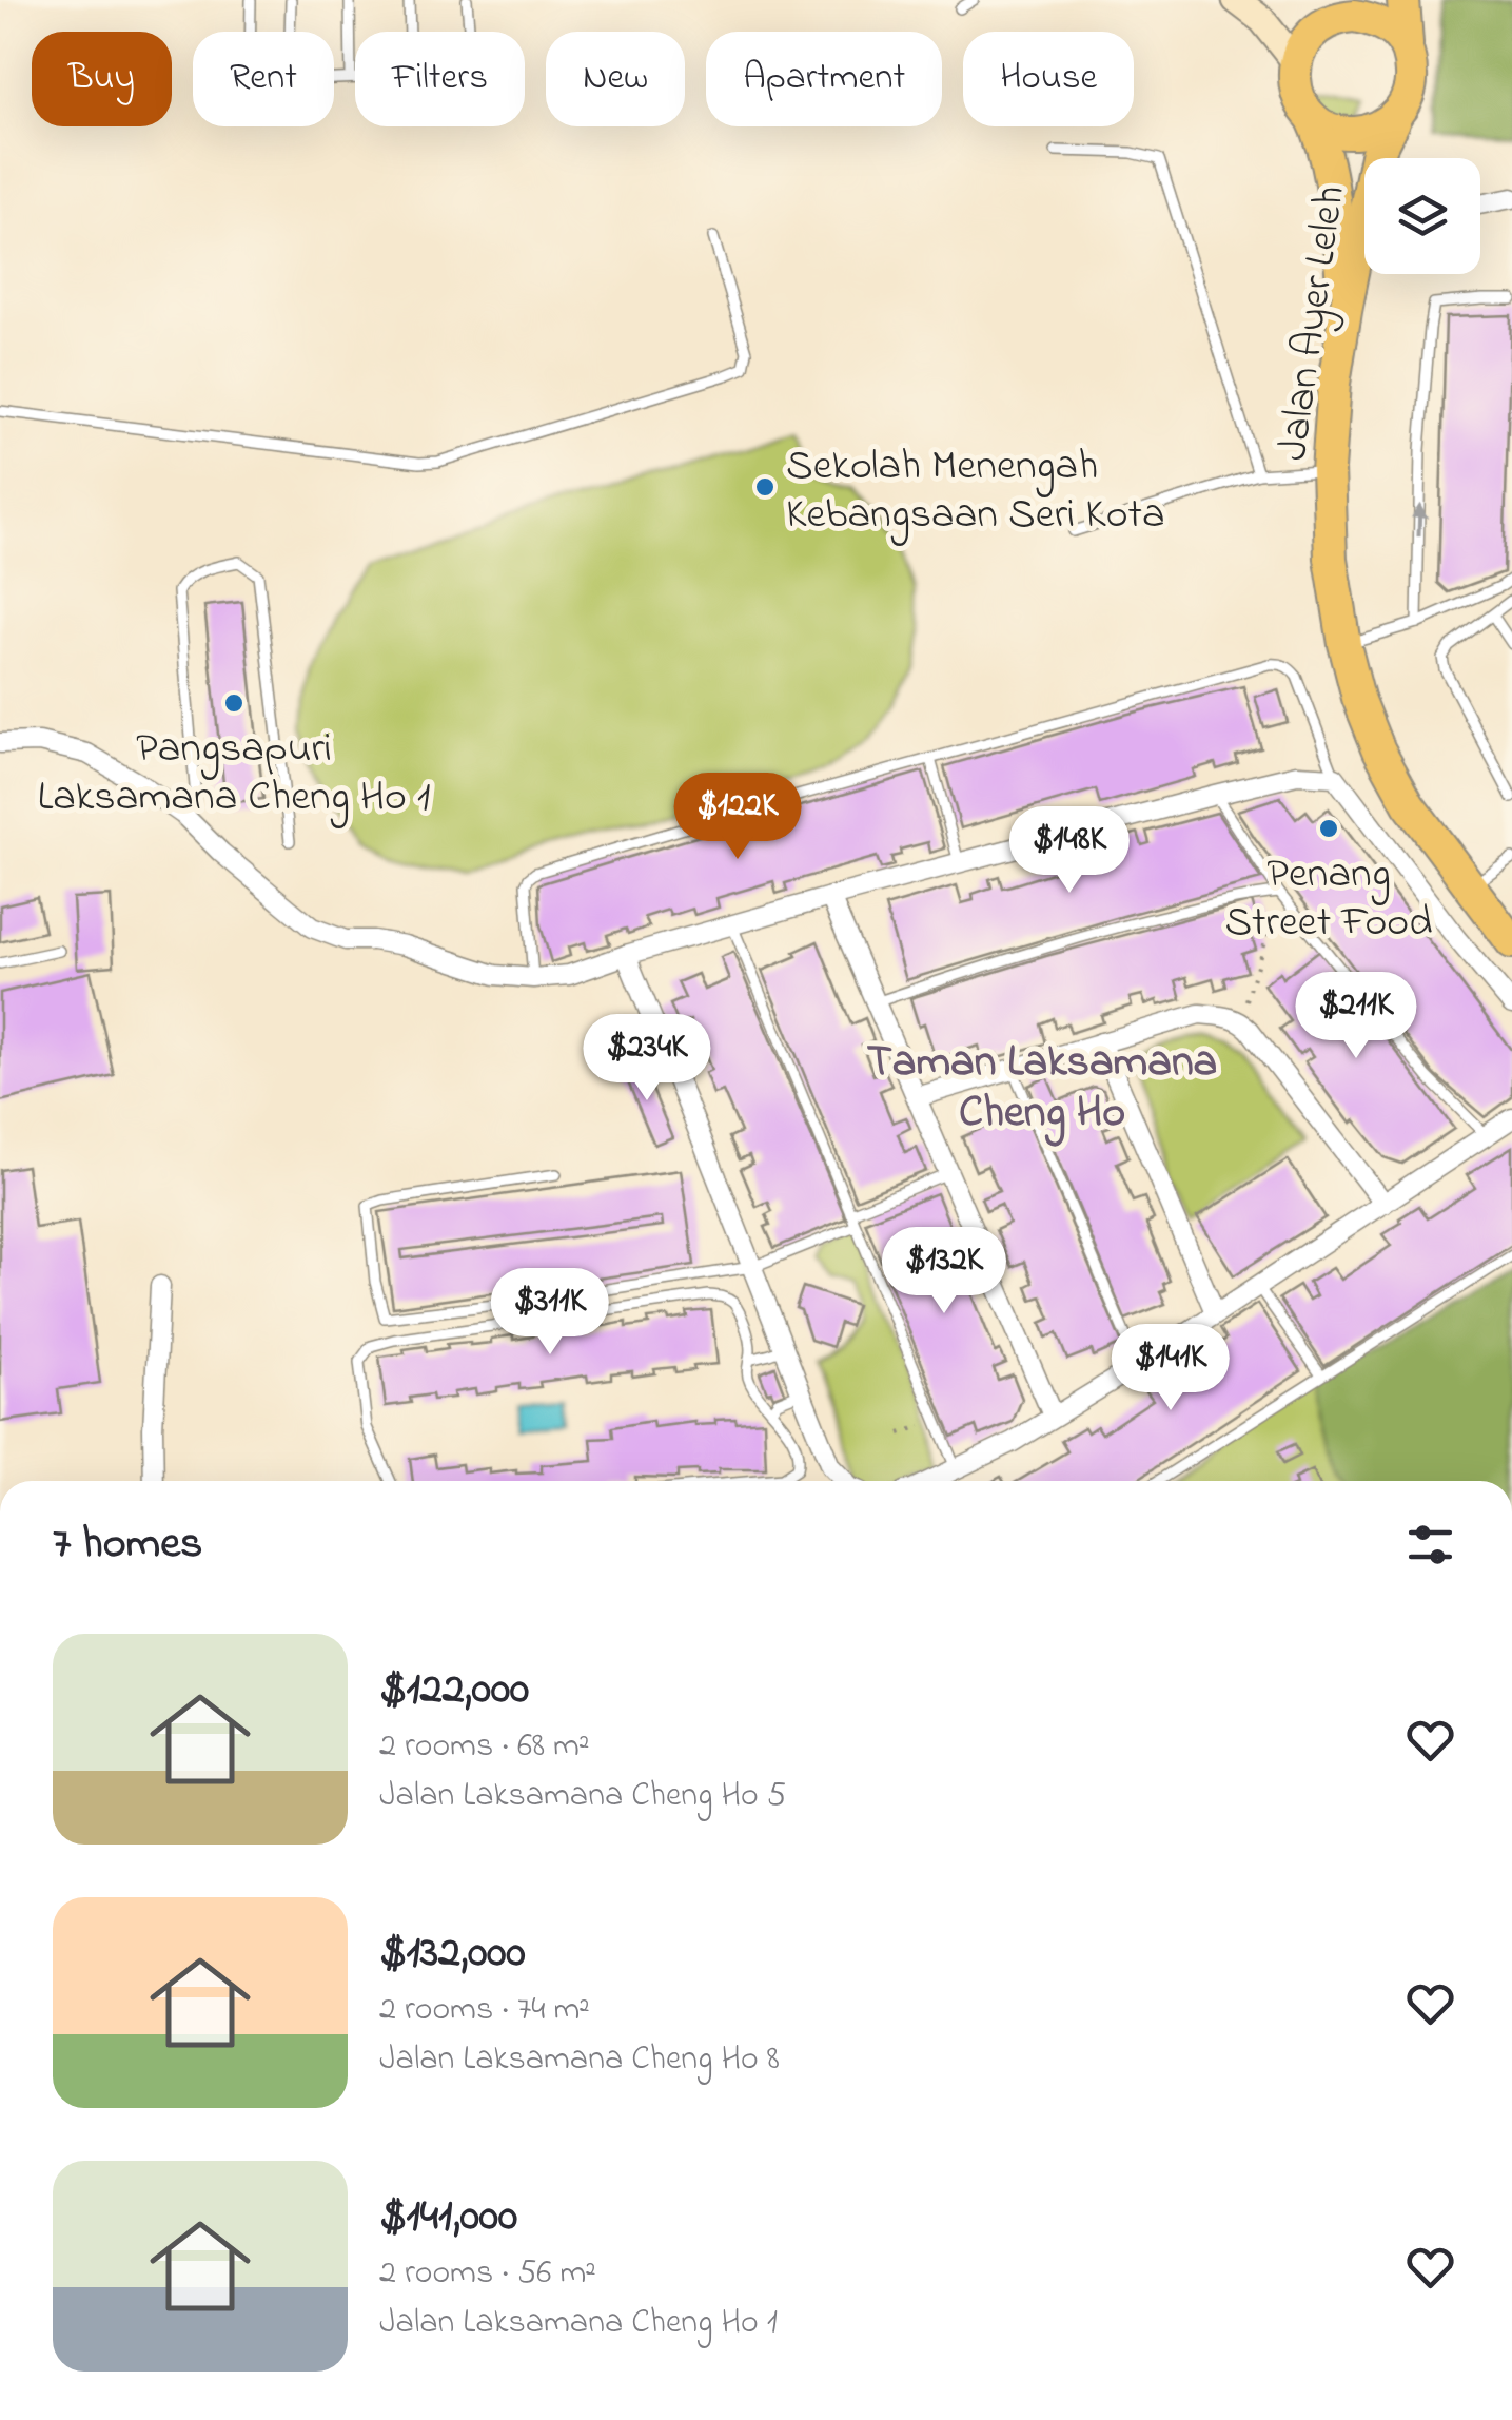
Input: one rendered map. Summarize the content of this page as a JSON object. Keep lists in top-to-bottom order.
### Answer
{
  "streets": {
    "main road": ["Jalan Ayer Leleh"]
  },
  "districts": ["Taman Laksamana Cheng Ho"],
  "places": ["Sekolah Menengah Kebangsaan Seri Kota", "Pangsapuri Laksamana Cheng Ho 1", "Penang Street Food"],
  "page": {
    "chip": [
      "Buy",
      "Rent",
      "Filters",
      "New",
      "Apartment",
      "House"
    ],
    "price": [
      "$122K",
      "$148K",
      "$211K",
      "$234K",
      "$132K",
      "$311K",
      "$141K"
    ],
    "heading": "7 homes",
    "list": [
      {
        "name": "$122,000",
        "note": "2 rooms · 68 m² · Jalan Laksamana Cheng Ho 5"
      },
      {
        "name": "$132,000",
        "note": "2 rooms · 74 m² · Jalan Laksamana Cheng Ho 8"
      },
      {
        "name": "$141,000",
        "note": "2 rooms · 56 m² · Jalan Laksamana Cheng Ho 1"
      }
    ]
  }
}
